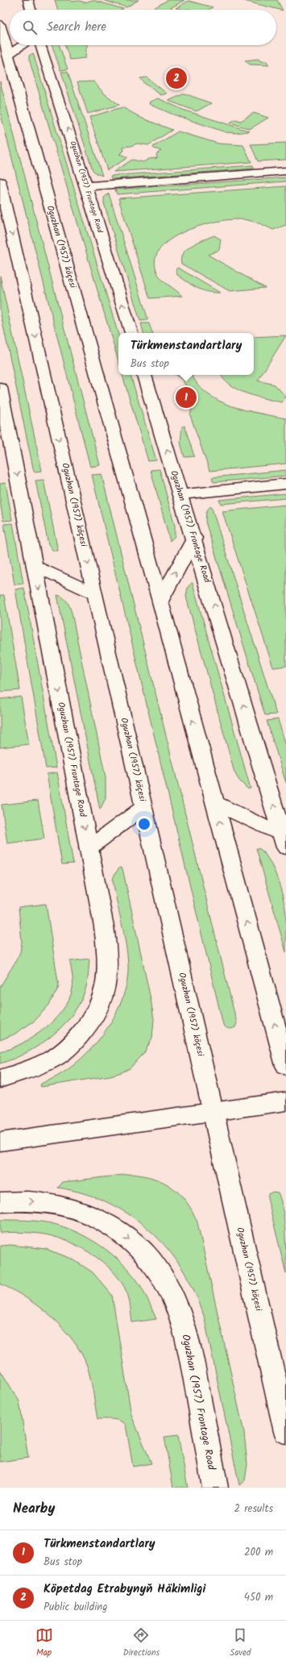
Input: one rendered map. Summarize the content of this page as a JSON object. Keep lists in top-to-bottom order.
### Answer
{
  "streets": {
    "main road": ["Oguzhan (1957) Frontage Road", "Oguzhan (1957) köçesi"]
  },
  "page": {
    "search": "Search here",
    "pins": ["2", "1"],
    "popup": ["Türkmenstandartlary", "Bus stop"],
    "heading": ["Nearby", "2 results"],
    "list": [
      {
        "mark": "1",
        "name": "Türkmenstandartlary",
        "note": "Bus stop",
        "value": "200 m"
      },
      {
        "mark": "2",
        "name": "Köpetdag Etrabynyň Häkimligi",
        "note": "Public building",
        "value": "450 m"
      }
    ],
    "nav": ["Map", "Directions", "Saved"]
  }
}
